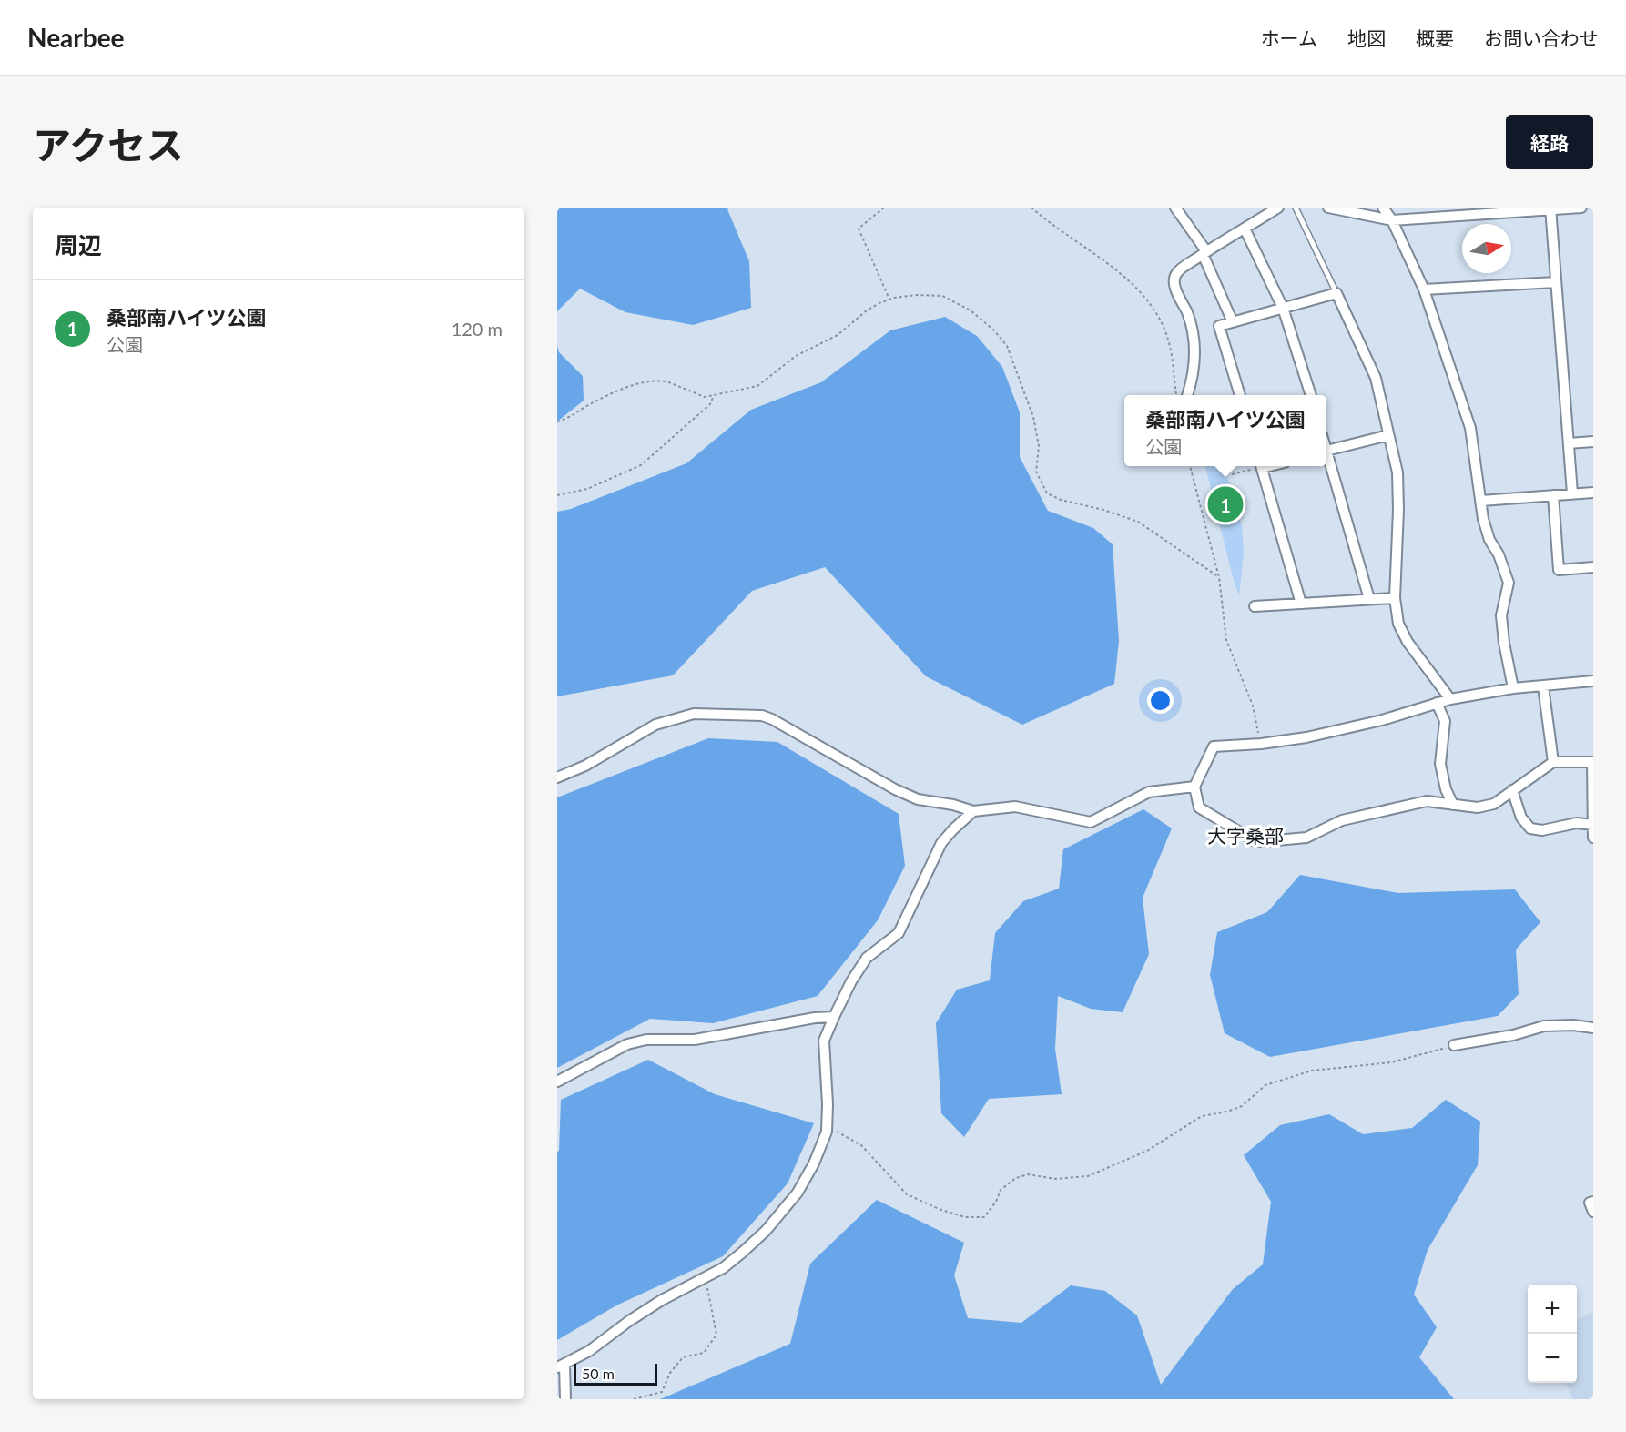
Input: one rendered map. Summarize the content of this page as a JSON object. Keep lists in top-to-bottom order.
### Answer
{
  "districts": ["大字桑部"],
  "scale_bar": "50 m",
  "north": "right",
  "page": {
    "header": "Nearbee",
    "nav": [
      "ホーム",
      "地図",
      "概要",
      "お問い合わせ"
    ],
    "title": "アクセス",
    "buttons": "経路",
    "heading": "周辺",
    "list": [
      {
        "mark": "1",
        "name": "桑部南ハイツ公園",
        "note": "公園",
        "value": "120 m"
      }
    ],
    "popup": ["桑部南ハイツ公園", "公園"],
    "pins": "1",
    "map_buttons": ["+", "−"],
    "scale": "50 m"
  }
}
